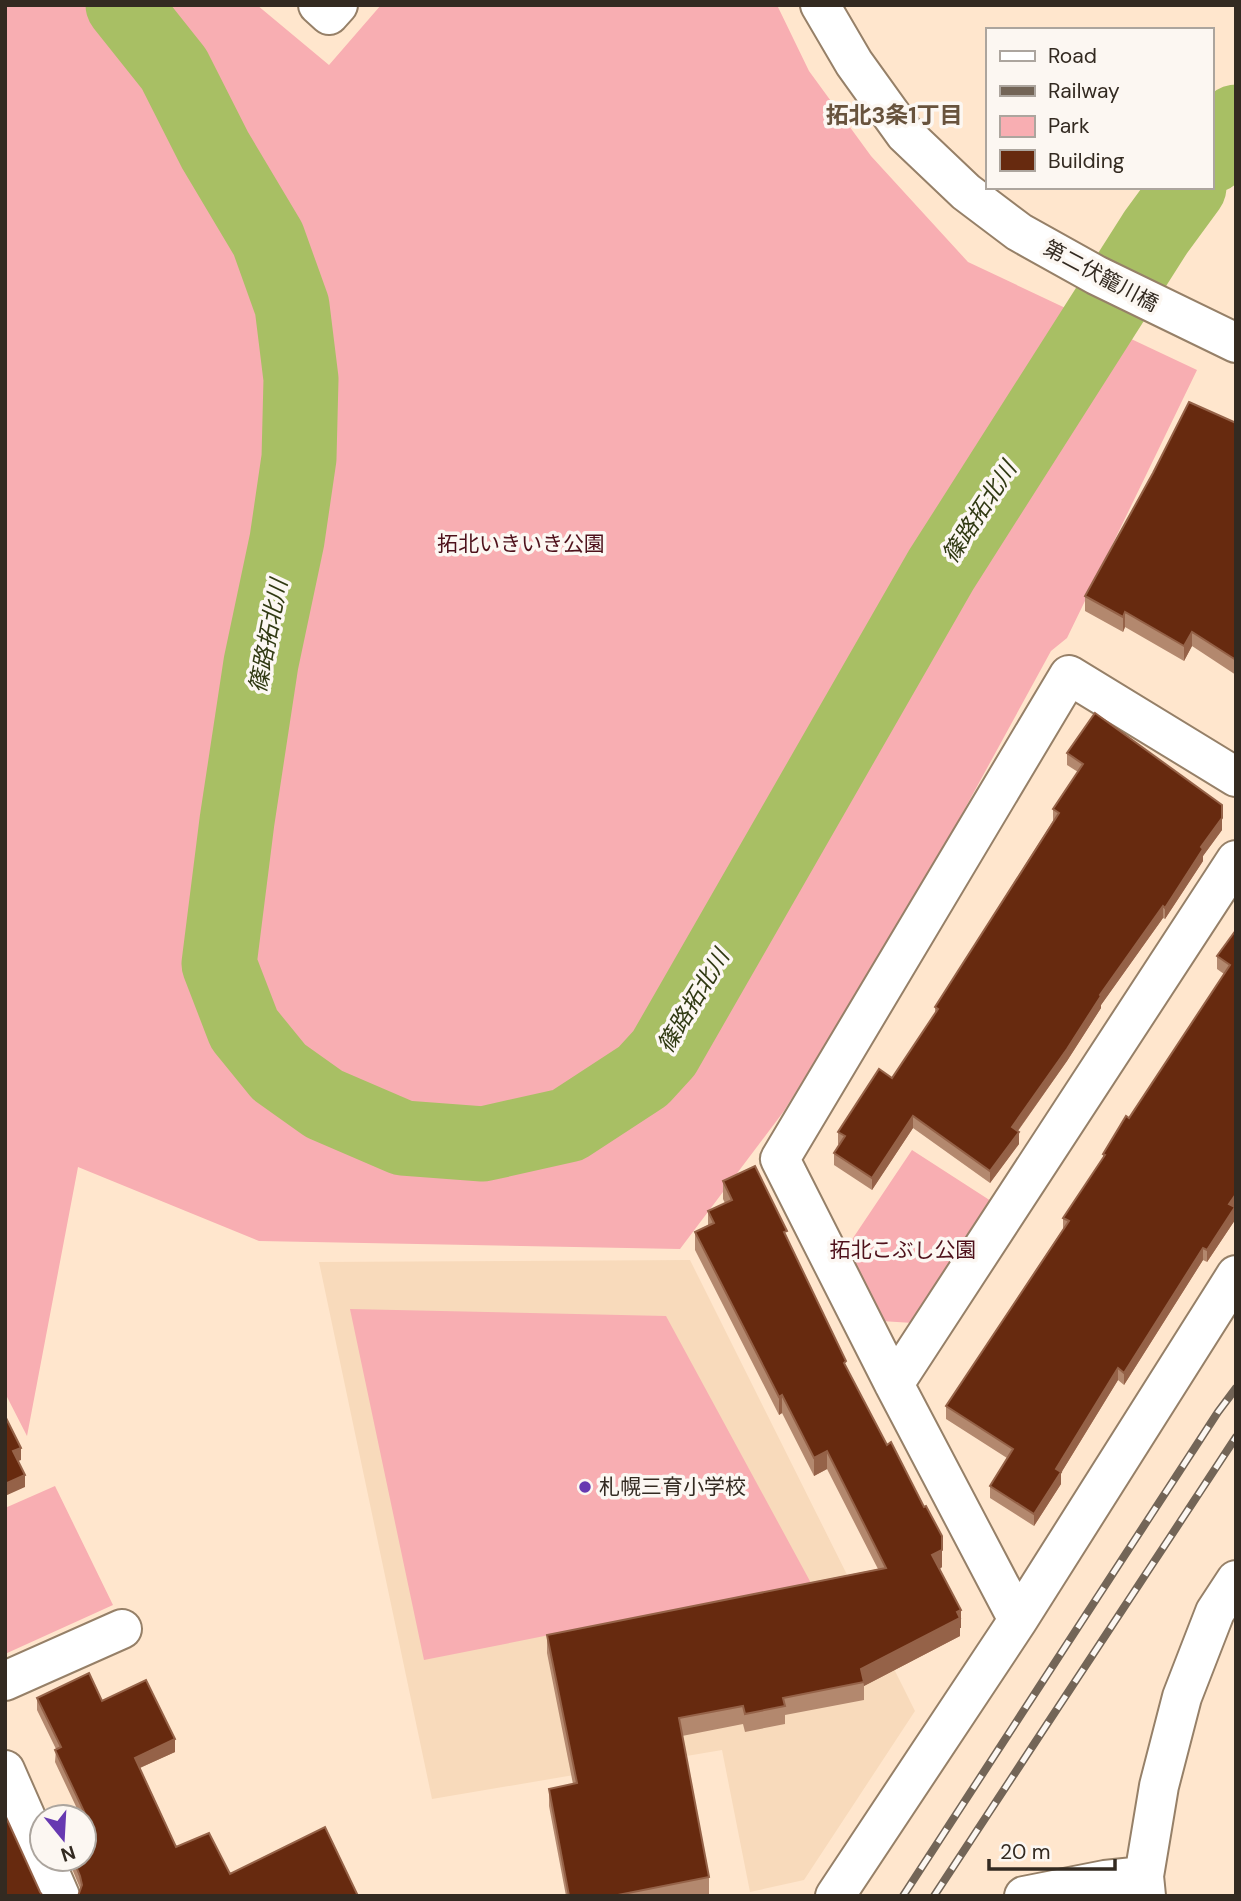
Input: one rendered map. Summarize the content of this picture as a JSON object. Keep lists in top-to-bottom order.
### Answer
{
  "streets": {
    "street": ["第二伏籠川橋"]
  },
  "districts": ["拓北3条1丁目"],
  "water": ["篠路拓北川"],
  "parks": ["拓北いきいき公園", "拓北こぶし公園"],
  "places": ["札幌三育小学校"],
  "legend": [
    "Road",
    "Railway",
    "Park",
    "Building"
  ],
  "scale_bar": "20 m",
  "north": "bottom"
}
